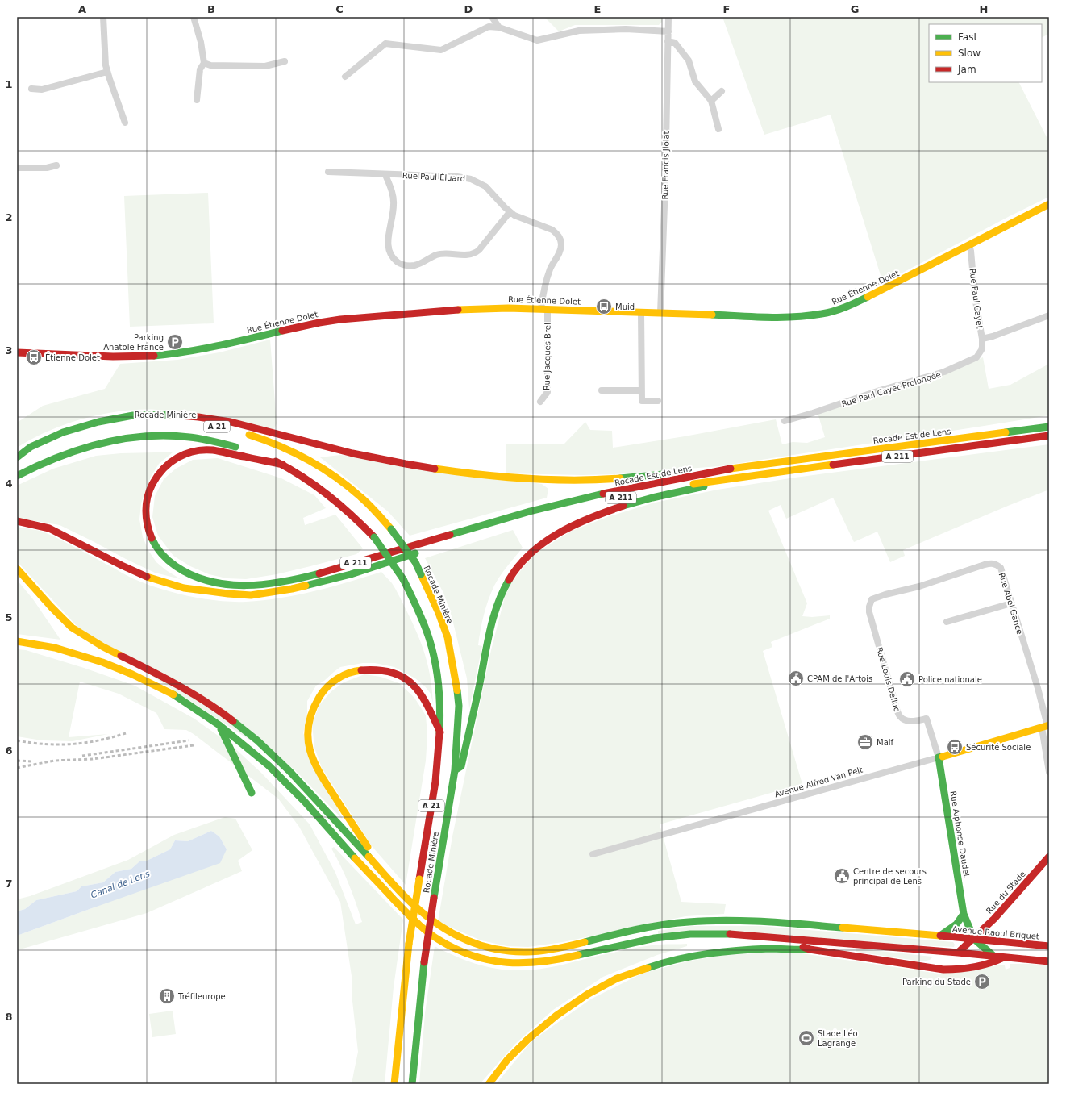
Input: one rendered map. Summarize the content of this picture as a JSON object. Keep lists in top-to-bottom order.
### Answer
{
  "streets": {
    "main road": [
      "Rue Étienne Dolet",
      "Rocade Minière",
      "A 21",
      "Rocade Est de Lens",
      "A 211",
      "Avenue Alfred Van Pelt",
      "Rue Alphonse Daudet",
      "Rue du Stade",
      "Avenue Raoul Briquet"
    ],
    "street": [
      "Rue Francis Jiolat",
      "Rue Paul Éluard",
      "Rue Paul Cayet",
      "Rue Jacques Brel",
      "Rue Paul Cayet Prolongée",
      "Rue Abel Gance",
      "Rue Louis Delluc"
    ]
  },
  "crossings": [
    ["Rue Francis Jiolat", "Rue Étienne Dolet"],
    ["Rue Paul Éluard", "Rue Étienne Dolet"],
    ["Rue Paul Éluard", "Rue Jacques Brel"],
    ["Rue Étienne Dolet", "Rue Paul Cayet"],
    ["Rue Étienne Dolet", "Rue Jacques Brel"],
    ["Rue Paul Cayet", "Rue Paul Cayet Prolongée"],
    ["Rocade Minière", "Rocade Est de Lens"],
    ["Rue Abel Gance", "Rue Louis Delluc"],
    ["Rue Abel Gance", "Avenue Alfred Van Pelt"],
    ["Rue Louis Delluc", "Avenue Alfred Van Pelt"],
    ["Rue Louis Delluc", "Rue Alphonse Daudet"],
    ["Avenue Alfred Van Pelt", "Rue Alphonse Daudet"],
    ["Rue Alphonse Daudet", "Rue du Stade"],
    ["Rue Alphonse Daudet", "Avenue Raoul Briquet"],
    ["Rue du Stade", "Avenue Raoul Briquet"]
  ],
  "water": ["Canal de Lens"],
  "places": {
    "bus stop": ["Muid", "Étienne Dolet", "Sécurité Sociale"],
    "parking": ["Parking Anatole France", "Parking du Stade"],
    "public building": ["CPAM de l'Artois", "Police nationale", "Centre de secours principal de Lens"],
    "office": ["Maif"],
    "building": ["Tréfileurope"],
    "sports": ["Stade Léo Lagrange"]
  },
  "legend": ["Fast", "Slow", "Jam"],
  "grid": {
    "columns": [
      "A",
      "B",
      "C",
      "D",
      "E",
      "F",
      "G",
      "H"
    ],
    "rows": [
      "1",
      "2",
      "3",
      "4",
      "5",
      "6",
      "7",
      "8"
    ]
  }
}
